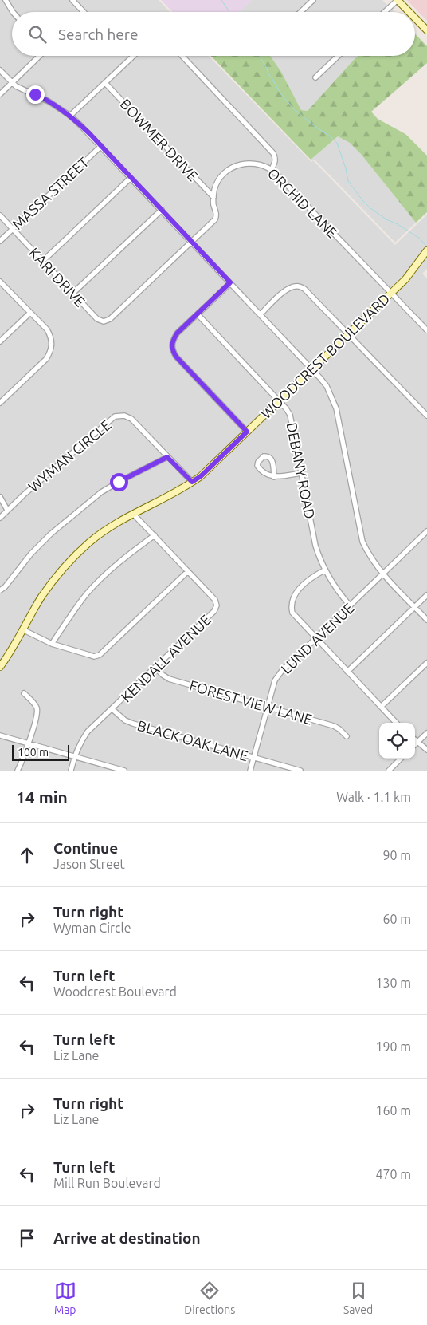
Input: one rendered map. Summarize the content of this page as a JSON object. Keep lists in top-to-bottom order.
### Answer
{
  "streets": {
    "street": [
      "BOWMER DRIVE",
      "MASSA STREET",
      "ORCHID LANE",
      "KARI DRIVE",
      "WOODCREST BOULEVARD",
      "WYMAN CIRCLE",
      "DEBANY ROAD",
      "LUND AVENUE",
      "KENDALL AVENUE",
      "FOREST VIEW LANE",
      "BLACK OAK LANE"
    ]
  },
  "crossings": [
    ["BOWMER DRIVE", "ORCHID LANE"],
    ["MASSA STREET", "KARI DRIVE"],
    ["ORCHID LANE", "KARI DRIVE"],
    ["ORCHID LANE", "WOODCREST BOULEVARD"],
    ["WOODCREST BOULEVARD", "WYMAN CIRCLE"],
    ["WOODCREST BOULEVARD", "DEBANY ROAD"],
    ["WOODCREST BOULEVARD", "KENDALL AVENUE"],
    ["DEBANY ROAD", "LUND AVENUE"],
    ["LUND AVENUE", "FOREST VIEW LANE"],
    ["LUND AVENUE", "BLACK OAK LANE"],
    ["KENDALL AVENUE", "FOREST VIEW LANE"],
    ["KENDALL AVENUE", "BLACK OAK LANE"]
  ],
  "scale_bar": "100 m",
  "page": {
    "search": "Search here",
    "scale": "100 m",
    "heading": ["14 min", "Walk · 1.1 km"],
    "list": [
      ["Continue", "Jason Street", "90 m"],
      ["Turn right", "Wyman Circle", "60 m"],
      ["Turn left", "Woodcrest Boulevard", "130 m"],
      ["Turn left", "Liz Lane", "190 m"],
      ["Turn right", "Liz Lane", "160 m"],
      ["Turn left", "Mill Run Boulevard", "470 m"],
      "Arrive at destination"
    ],
    "nav": ["Map", "Directions", "Saved"]
  }
}
